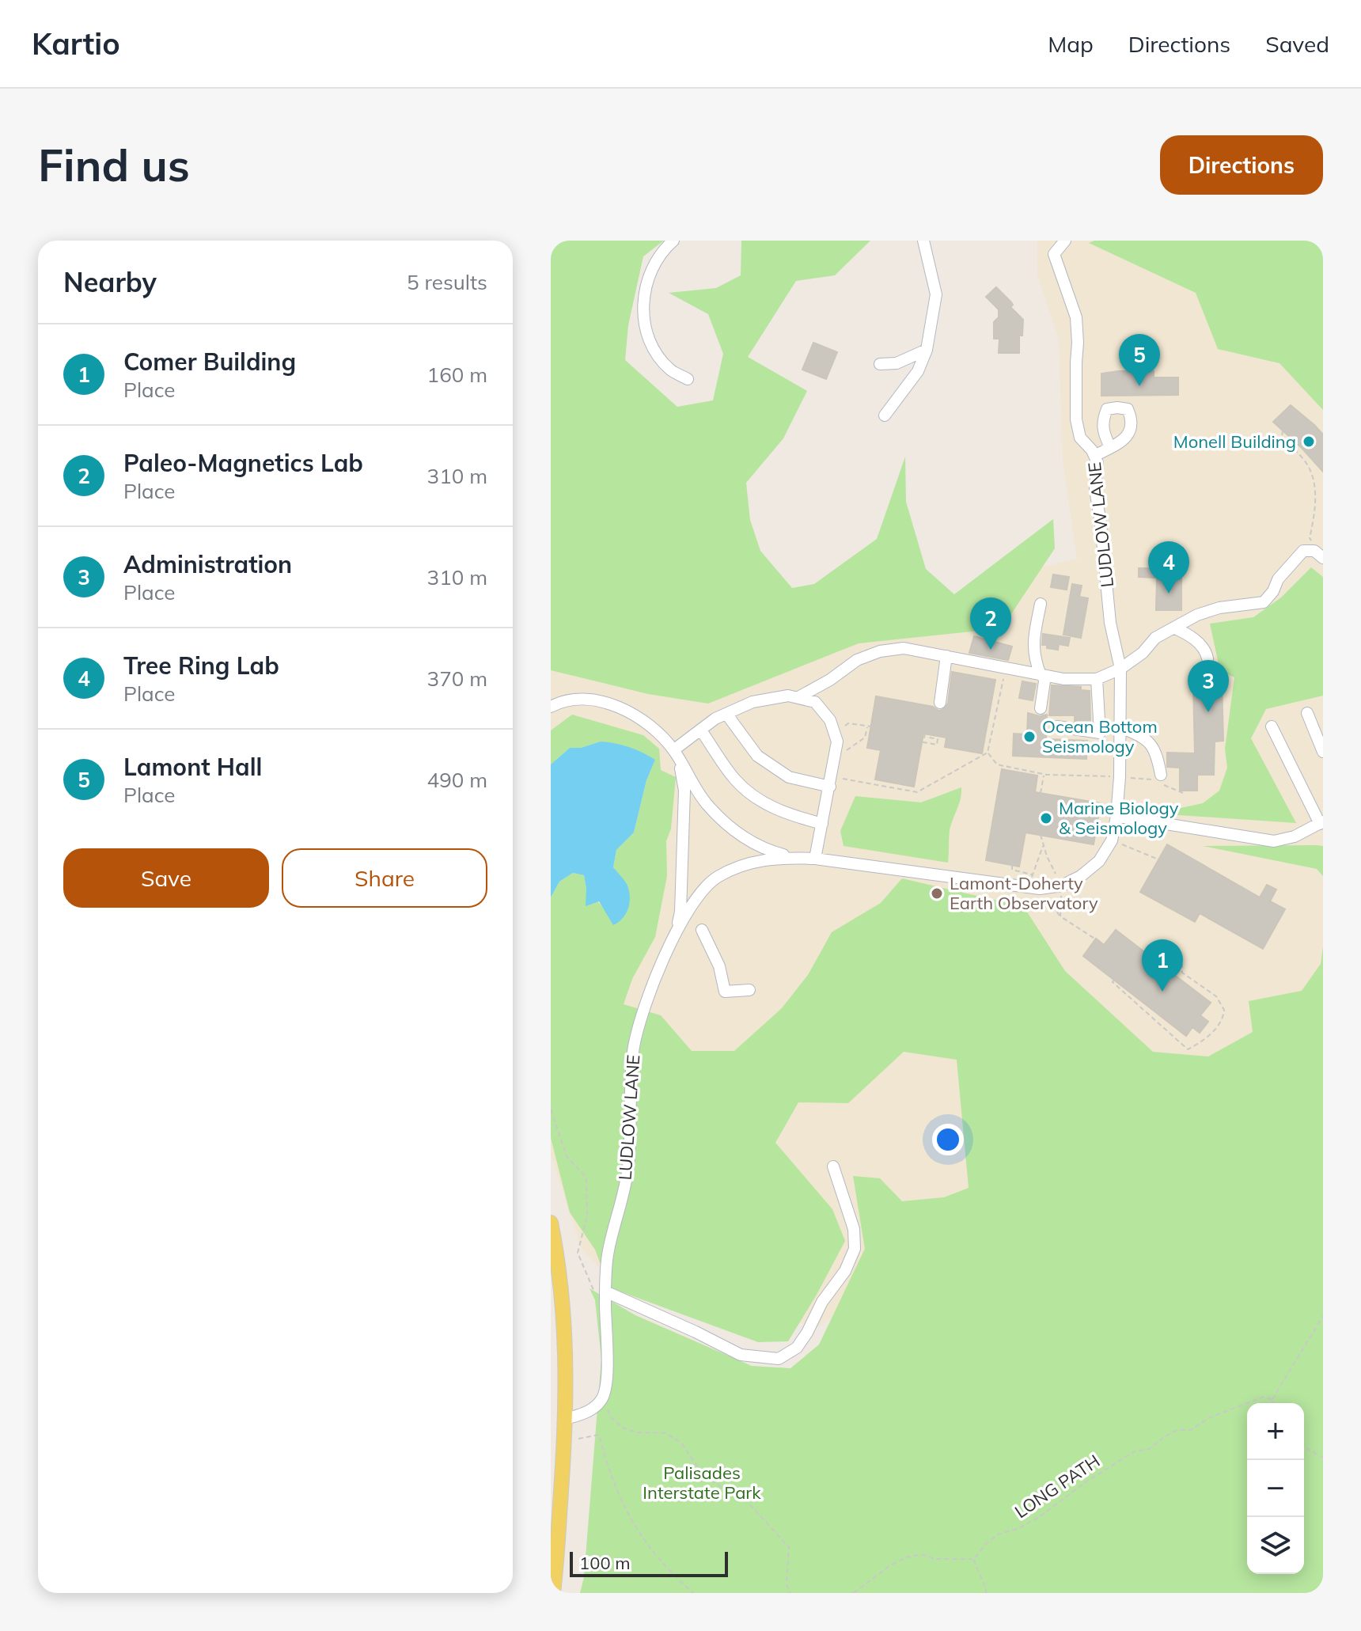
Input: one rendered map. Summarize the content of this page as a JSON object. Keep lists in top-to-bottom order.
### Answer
{
  "streets": {
    "street": ["LUDLOW LANE"],
    "path": ["LONG PATH"]
  },
  "parks": ["Palisades Interstate Park"],
  "places": [
    "Monell Building",
    "Ocean Bottom Seismology",
    "Marine Biology & Seismology",
    "Lamont-Doherty Earth Observatory"
  ],
  "scale_bar": "100 m",
  "page": {
    "header": "Kartio",
    "nav": ["Map", "Directions", "Saved"],
    "buttons": [
      "Directions",
      ["Save", "Share"]
    ],
    "title": "Find us",
    "heading": ["Nearby", "5 results"],
    "list": [
      {
        "mark": "1",
        "name": "Comer Building",
        "note": "Place",
        "value": "160 m"
      },
      {
        "mark": "2",
        "name": "Paleo-Magnetics Lab",
        "note": "Place",
        "value": "310 m"
      },
      {
        "mark": "3",
        "name": "Administration",
        "note": "Place",
        "value": "310 m"
      },
      {
        "mark": "4",
        "name": "Tree Ring Lab",
        "note": "Place",
        "value": "370 m"
      },
      {
        "mark": "5",
        "name": "Lamont Hall",
        "note": "Place",
        "value": "490 m"
      }
    ],
    "pins": [
      "5",
      "4",
      "2",
      "3",
      "1"
    ],
    "map_buttons": ["+", "−"],
    "scale": "100 m"
  }
}
